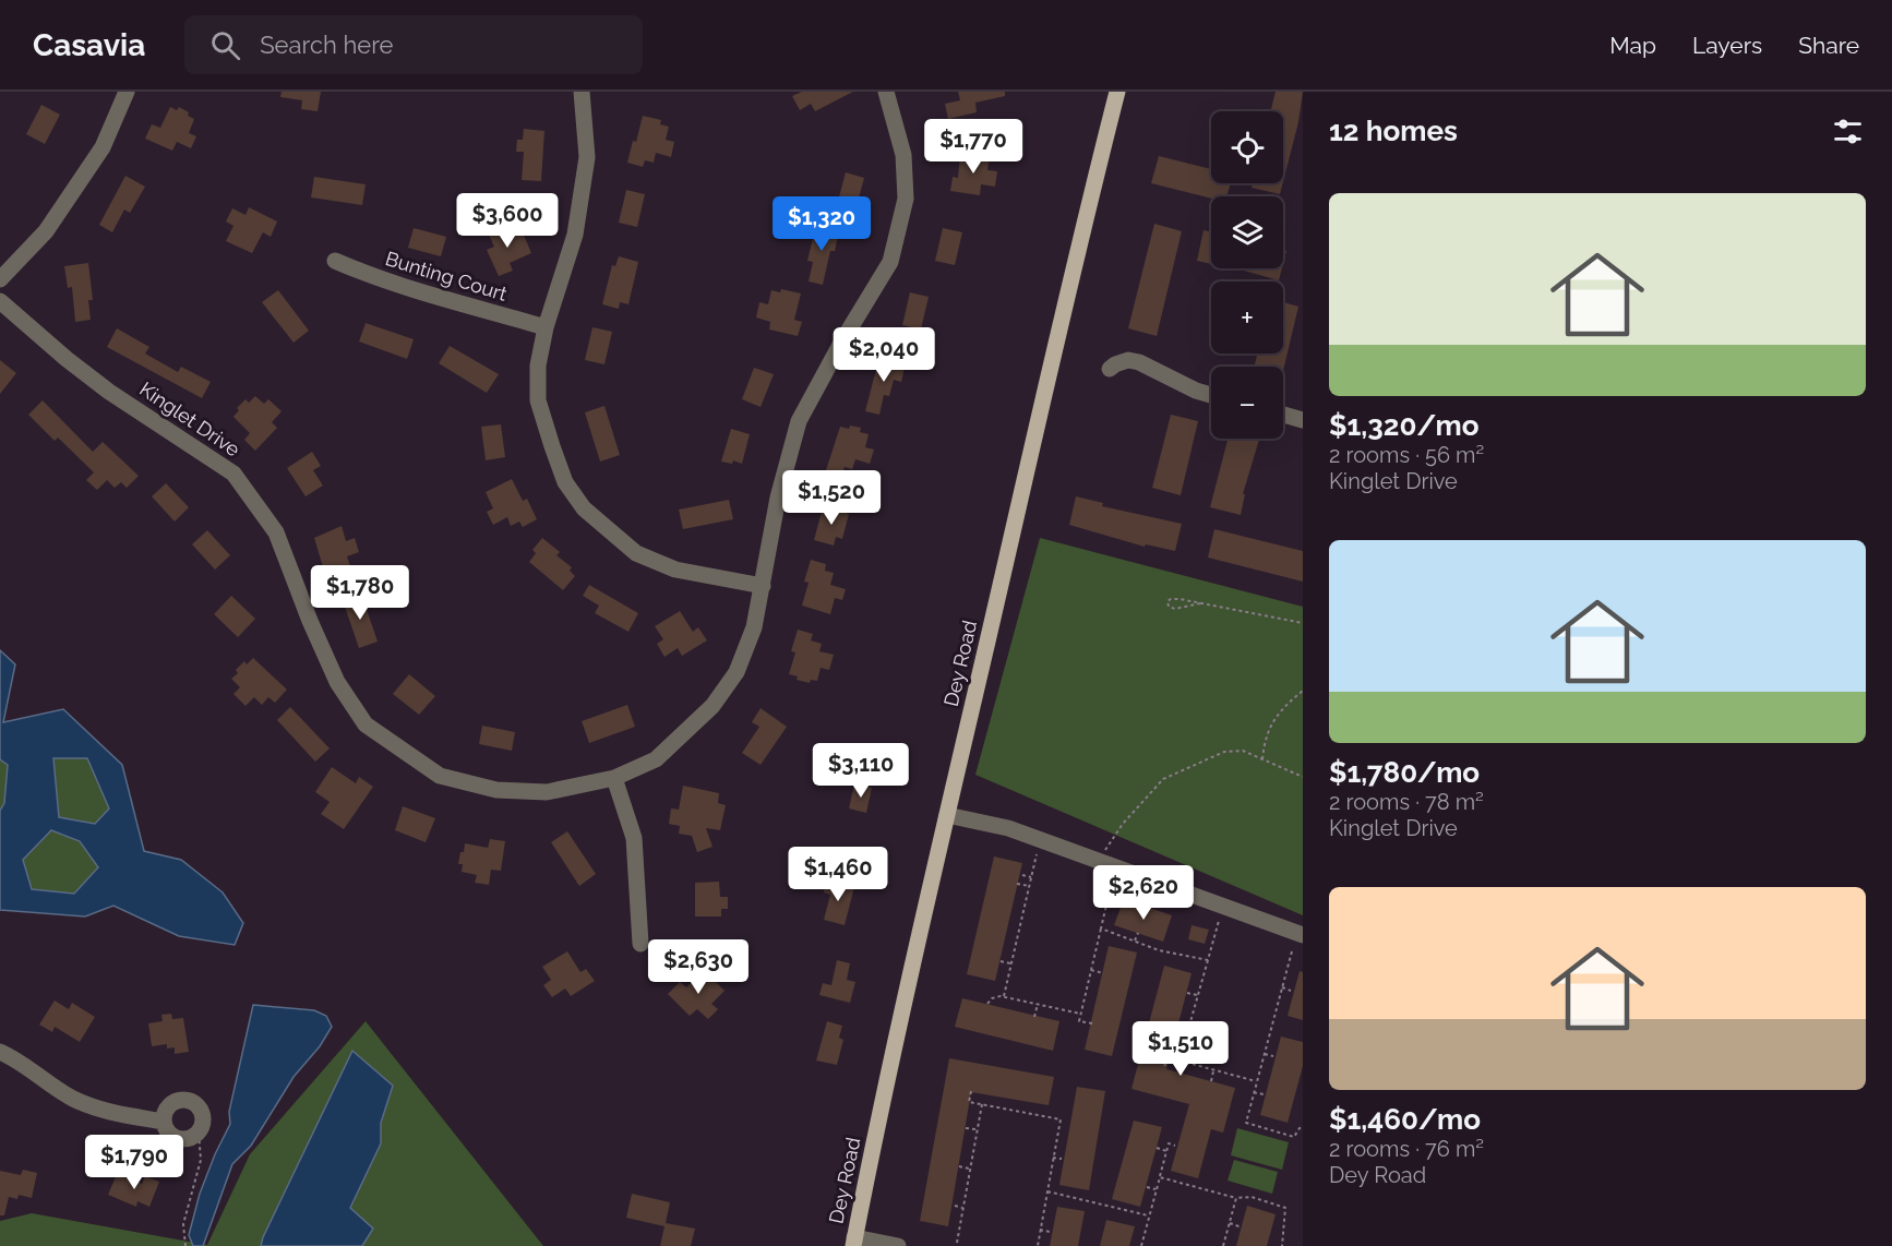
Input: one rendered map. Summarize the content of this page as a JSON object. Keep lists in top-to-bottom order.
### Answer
{
  "streets": {
    "main road": ["Dey Road"],
    "street": ["Bunting Court", "Kinglet Drive"]
  },
  "page": {
    "header": "Casavia",
    "search": "Search here",
    "nav": ["Map", "Layers", "Share"],
    "heading": "12 homes",
    "map_buttons": ["+", "−"],
    "price": [
      "$1,770",
      "$3,600",
      "$1,320",
      "$2,040",
      "$1,520",
      "$1,780",
      "$3,110",
      "$1,460",
      "$2,620",
      "$2,630",
      "$1,510",
      "$1,790"
    ],
    "list": [
      {
        "name": "$1,320/mo",
        "note": "2 rooms · 56 m² · Kinglet Drive"
      },
      {
        "name": "$1,780/mo",
        "note": "2 rooms · 78 m² · Kinglet Drive"
      },
      {
        "name": "$1,460/mo",
        "note": "2 rooms · 76 m² · Dey Road"
      }
    ]
  }
}
